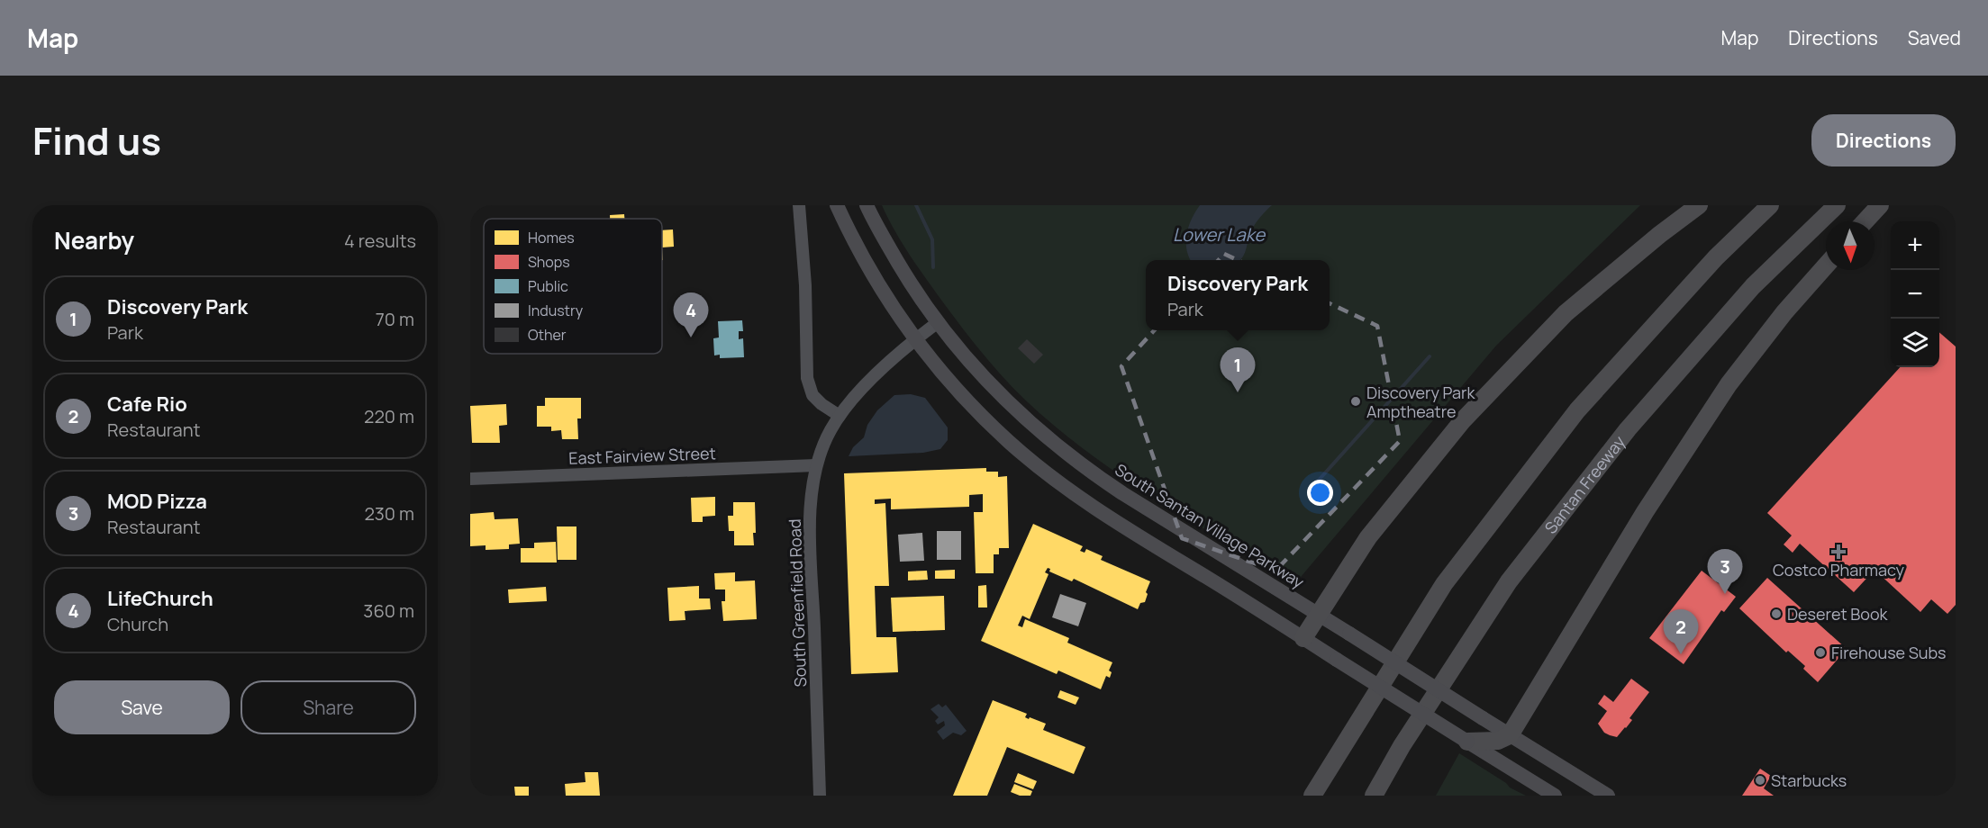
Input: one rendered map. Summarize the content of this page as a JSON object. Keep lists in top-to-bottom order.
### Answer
{
  "streets": {
    "highway": ["Santan Freeway"],
    "main road": ["South Santan Village Parkway"],
    "street": ["East Fairview Street", "South Greenfield Road"]
  },
  "crossings": [
    ["East Fairview Street", "South Greenfield Road"],
    ["South Santan Village Parkway", "South Greenfield Road"]
  ],
  "water": ["Lower Lake"],
  "places": {
    "other": [
      "Discovery Park Amptheatre",
      "Deseret Book",
      "Firehouse Subs",
      "Starbucks"
    ],
    "health": ["Costco Pharmacy"]
  },
  "legend": [
    "Homes",
    "Shops",
    "Public",
    "Industry",
    "Other"
  ],
  "north": "bottom",
  "page": {
    "header": "Map",
    "nav": ["Map", "Directions", "Saved"],
    "title": "Find us",
    "buttons": [
      "Directions",
      ["Save", "Share"]
    ],
    "heading": ["Nearby", "4 results"],
    "map_buttons": ["+", "−"],
    "popup": ["Discovery Park", "Park"],
    "list": [
      {
        "mark": "1",
        "name": "Discovery Park",
        "note": "Park",
        "value": "70 m"
      },
      {
        "mark": "2",
        "name": "Cafe Rio",
        "note": "Restaurant",
        "value": "220 m"
      },
      {
        "mark": "3",
        "name": "MOD Pizza",
        "note": "Restaurant",
        "value": "230 m"
      },
      {
        "mark": "4",
        "name": "LifeChurch",
        "note": "Church",
        "value": "360 m"
      }
    ],
    "pins": [
      "4",
      "1",
      "3",
      "2"
    ]
  }
}
